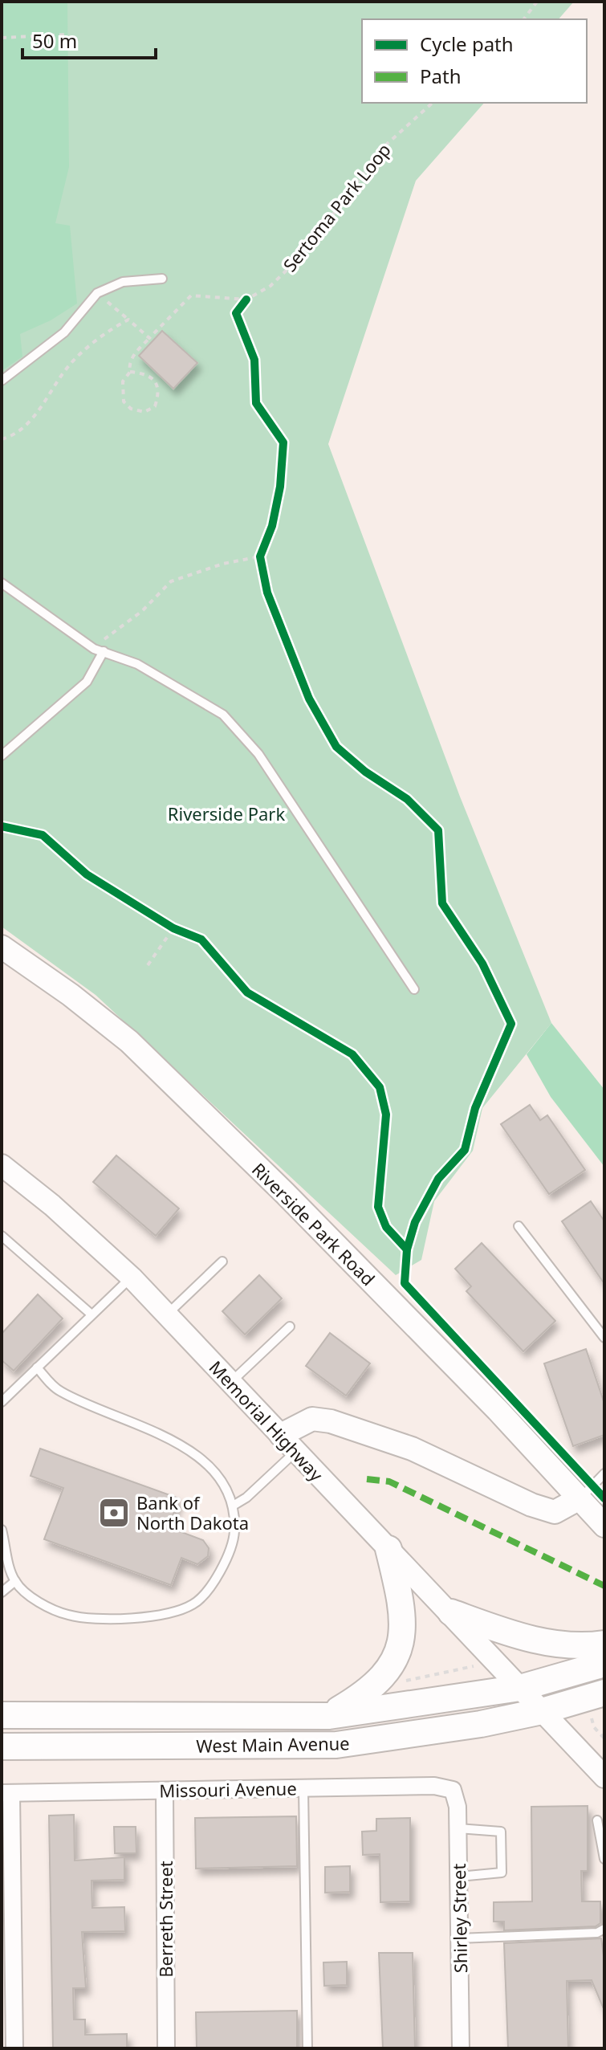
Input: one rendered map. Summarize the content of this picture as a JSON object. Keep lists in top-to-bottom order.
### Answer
{
  "streets": {
    "main road": ["Riverside Park Road", "West Main Avenue"],
    "street": [
      "Memorial Highway",
      "Missouri Avenue",
      "Shirley Street",
      "Berreth Street"
    ],
    "path": ["Sertoma Park Loop"]
  },
  "crossings": [
    ["Memorial Highway", "West Main Avenue"],
    ["Missouri Avenue", "Shirley Street"],
    ["Missouri Avenue", "Berreth Street"]
  ],
  "parks": ["Riverside Park"],
  "places": {
    "bank": ["Bank of North Dakota"]
  },
  "legend": ["Cycle path", "Path"],
  "scale_bar": "50 m"
}
